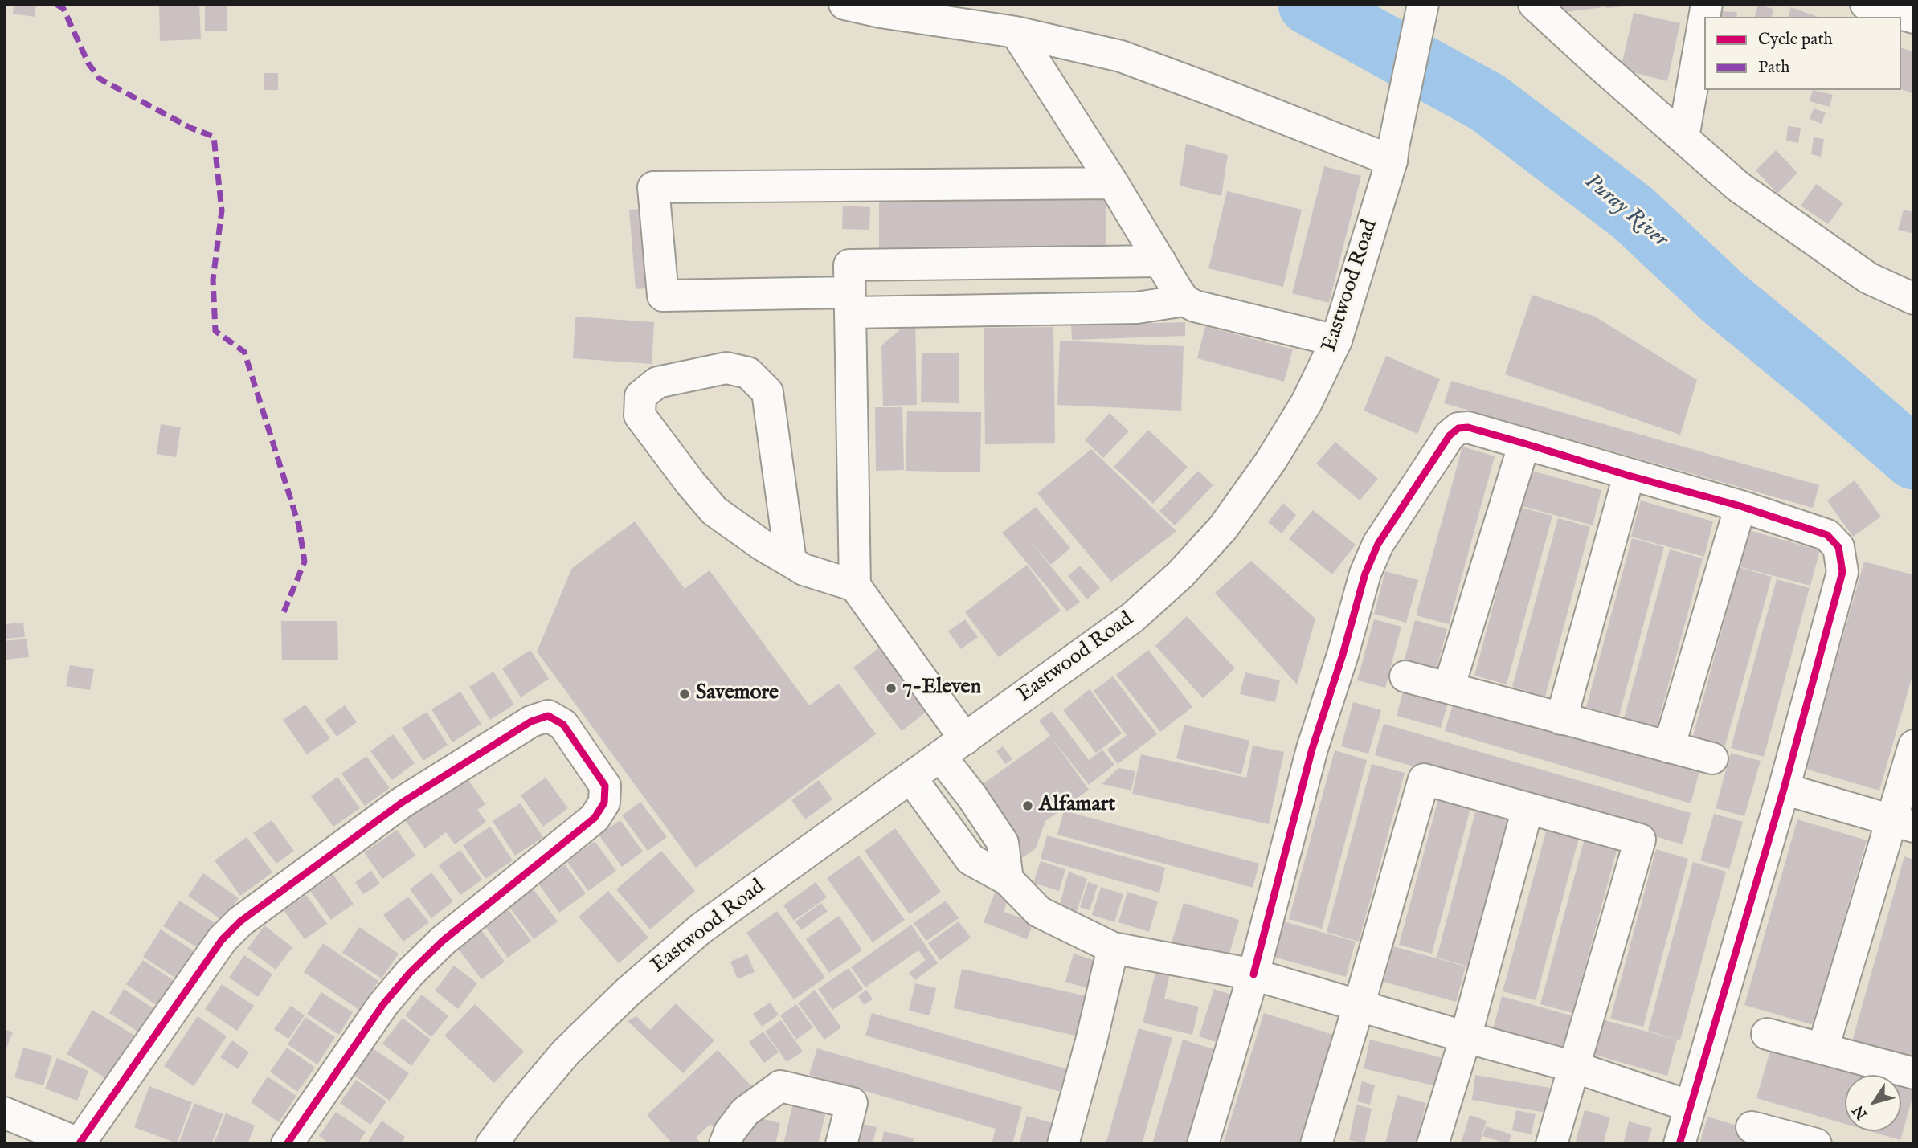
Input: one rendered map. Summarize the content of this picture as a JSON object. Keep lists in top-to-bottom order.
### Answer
{
  "streets": {
    "street": ["Eastwood Road"]
  },
  "water": ["Puray River"],
  "places": ["7-Eleven", "Savemore", "Alfamart"],
  "legend": ["Cycle path", "Path"],
  "north": "bottom left"
}
